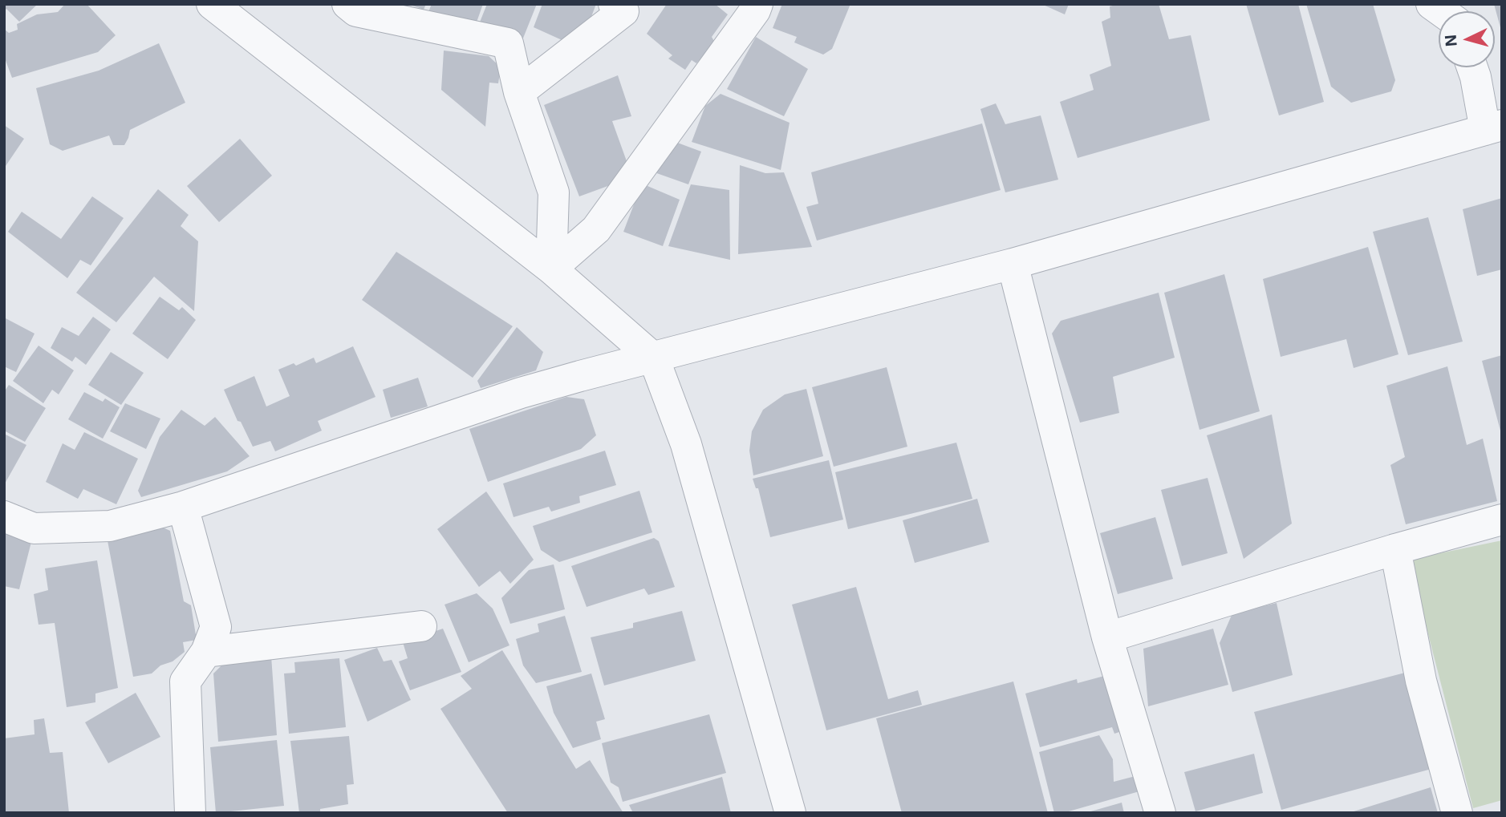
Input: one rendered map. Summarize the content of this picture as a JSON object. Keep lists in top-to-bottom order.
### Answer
{
  "north": "left"
}
